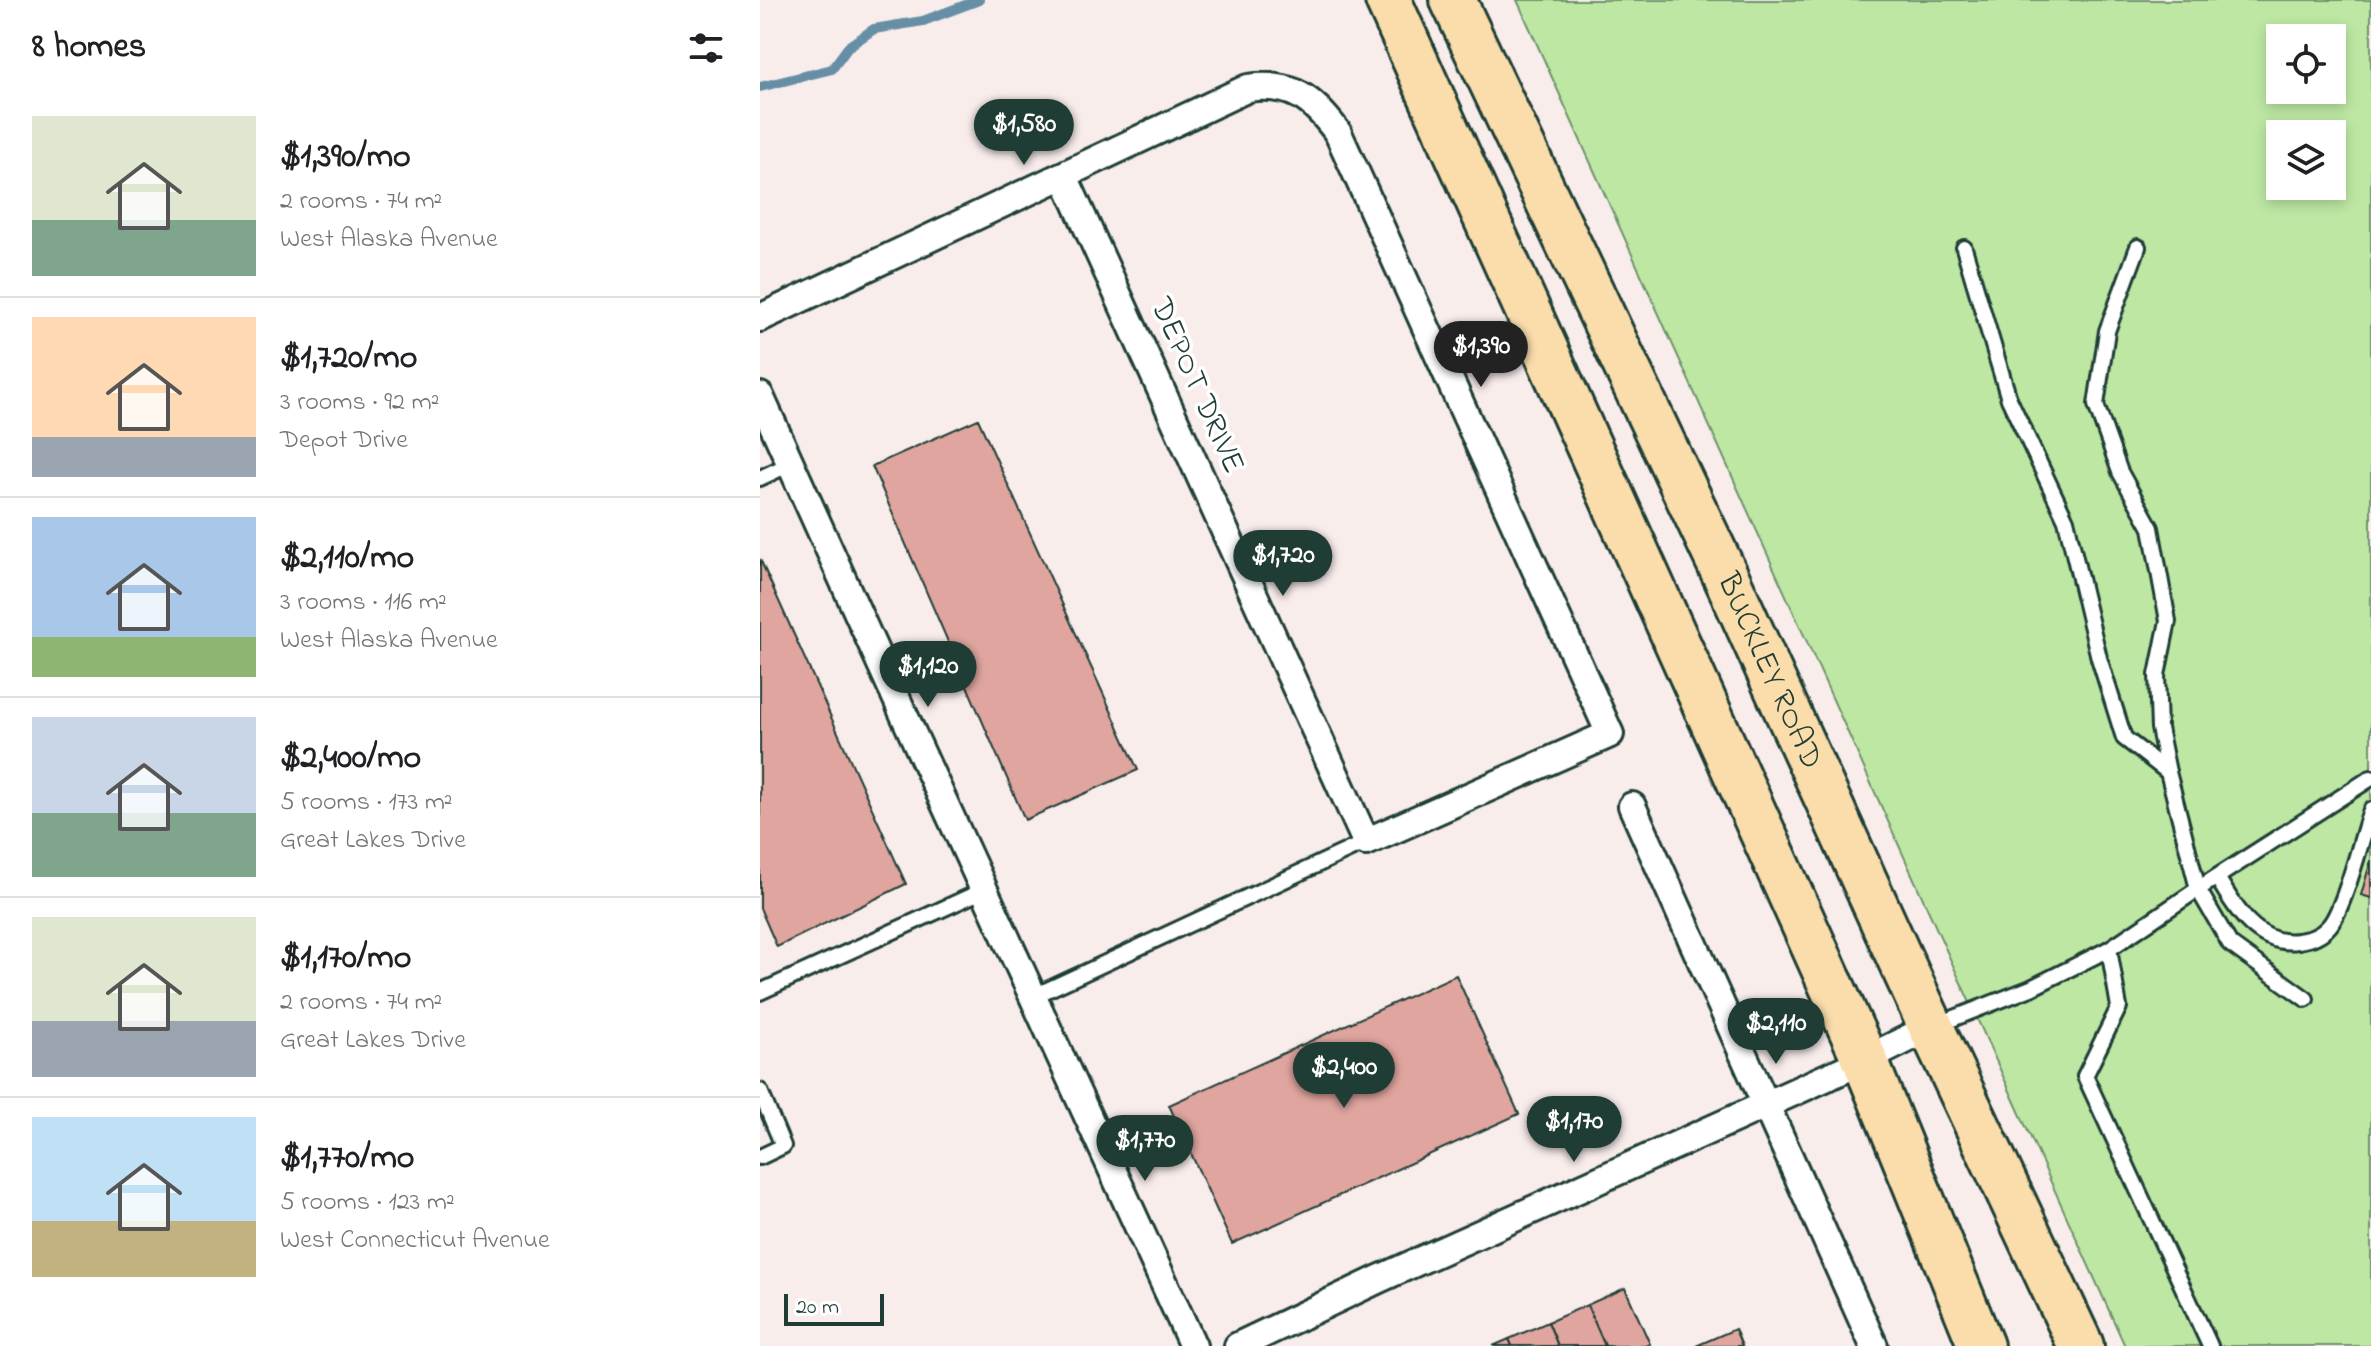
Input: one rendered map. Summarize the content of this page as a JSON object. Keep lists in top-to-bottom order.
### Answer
{
  "streets": {
    "highway": ["BUCKLEY ROAD"],
    "street": ["DEPOT DRIVE"]
  },
  "scale_bar": "20 m",
  "page": {
    "heading": "8 homes",
    "list": [
      {
        "name": "$1,390/mo",
        "note": "2 rooms · 74 m² · West Alaska Avenue"
      },
      {
        "name": "$1,720/mo",
        "note": "3 rooms · 92 m² · Depot Drive"
      },
      {
        "name": "$2,110/mo",
        "note": "3 rooms · 116 m² · West Alaska Avenue"
      },
      {
        "name": "$2,400/mo",
        "note": "5 rooms · 173 m² · Great Lakes Drive"
      },
      {
        "name": "$1,170/mo",
        "note": "2 rooms · 74 m² · Great Lakes Drive"
      },
      {
        "name": "$1,770/mo",
        "note": "5 rooms · 123 m² · West Connecticut Avenue"
      }
    ],
    "price": [
      "$1,580",
      "$1,390",
      "$1,720",
      "$1,120",
      "$2,110",
      "$2,400",
      "$1,170",
      "$1,770"
    ],
    "scale": "20 m"
  }
}
